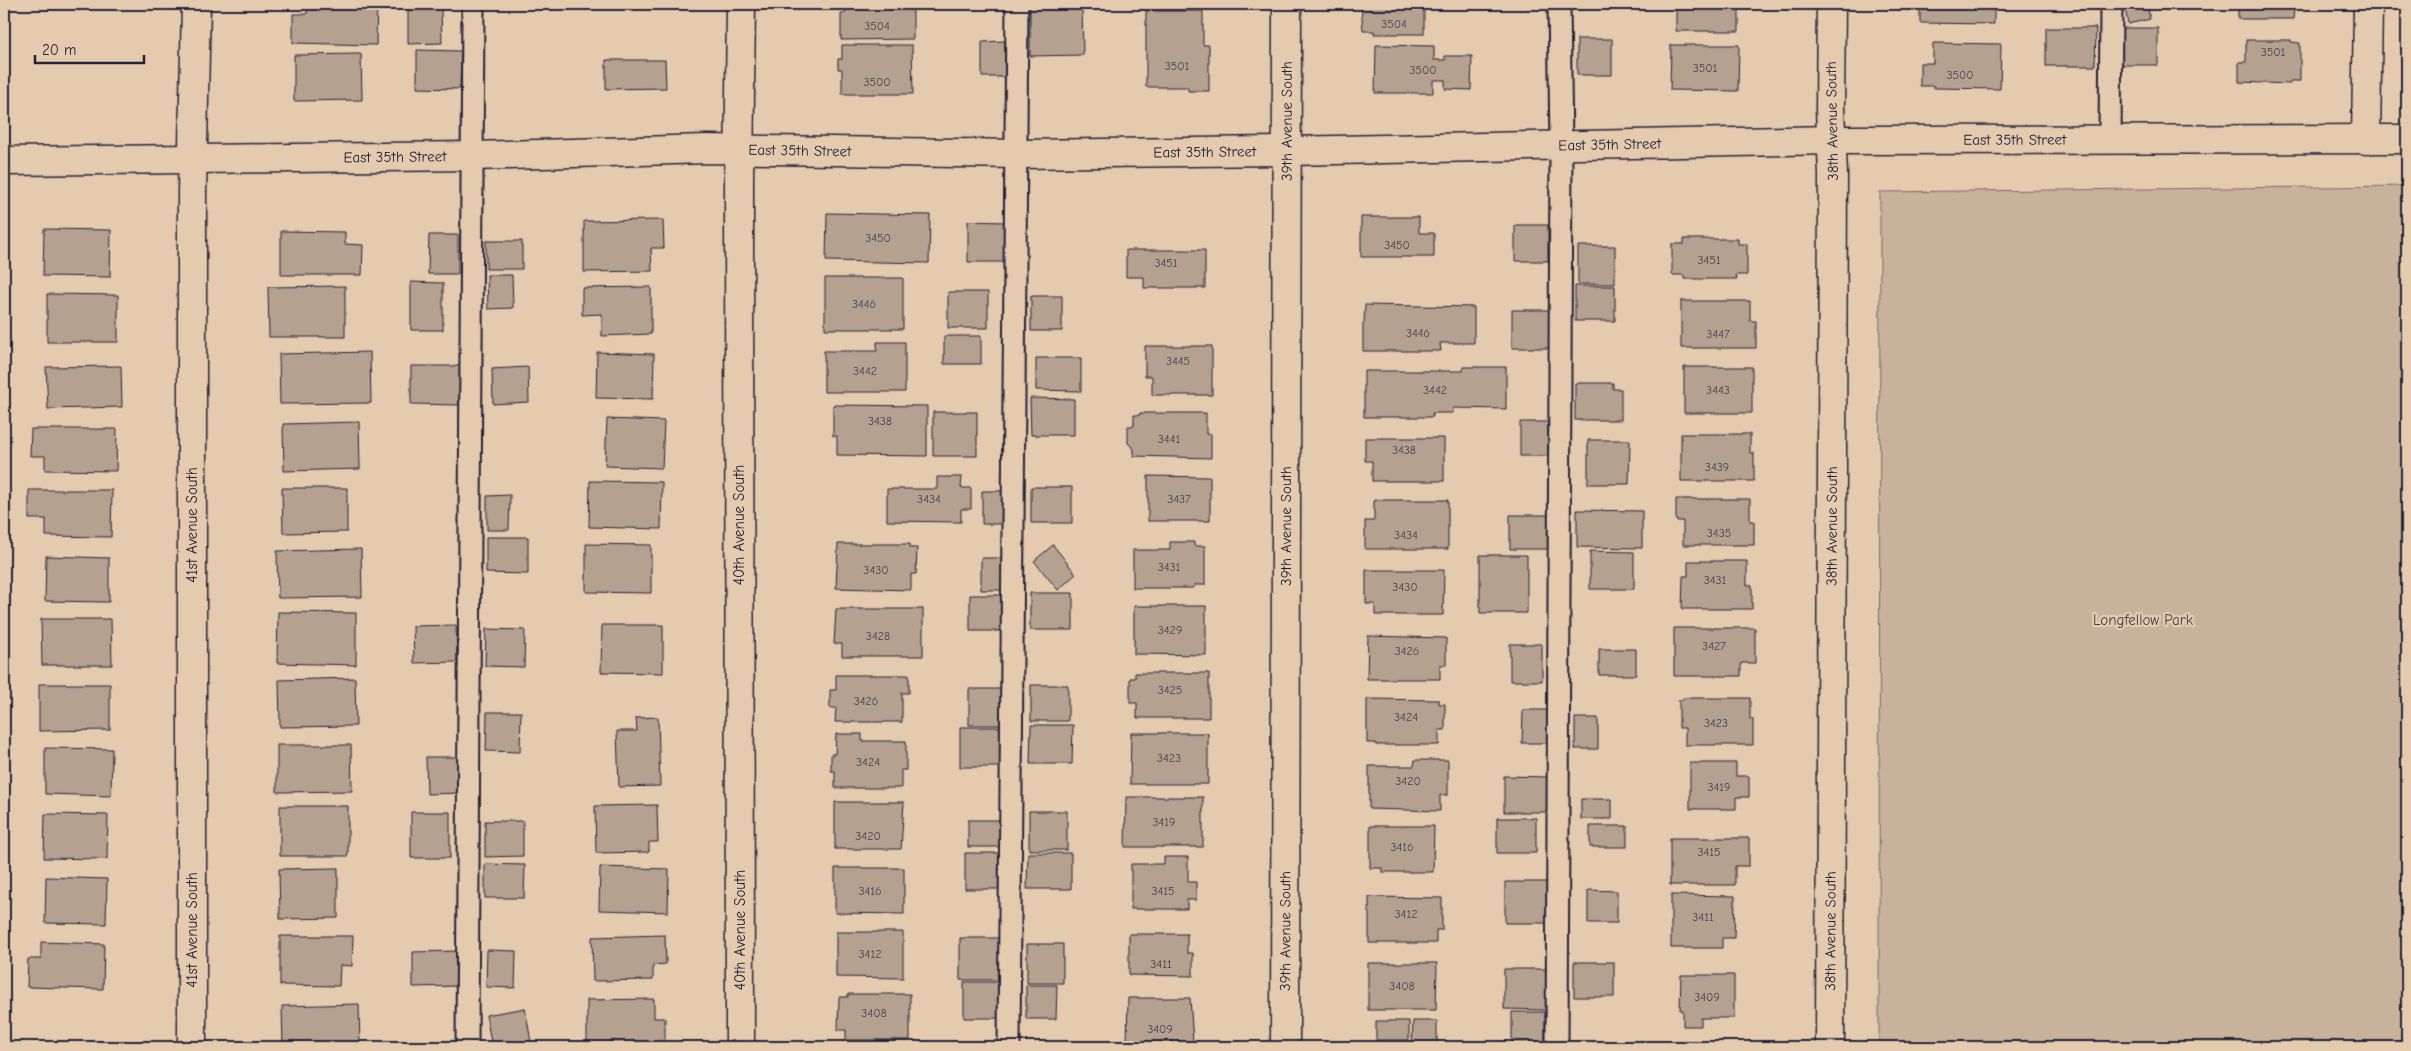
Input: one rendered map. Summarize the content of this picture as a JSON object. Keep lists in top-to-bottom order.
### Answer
{
  "streets": {
    "street": [
      "39th Avenue South",
      "38th Avenue South",
      "East 35th Street",
      "41st Avenue South",
      "40th Avenue South"
    ]
  },
  "crossings": [
    ["39th Avenue South", "East 35th Street"],
    ["38th Avenue South", "East 35th Street"],
    ["East 35th Street", "41st Avenue South"],
    ["East 35th Street", "40th Avenue South"]
  ],
  "parks": ["Longfellow Park"],
  "house_numbers": [
    "3504",
    "3504",
    "3501",
    "3501",
    "3501",
    "3500",
    "3500",
    "3500",
    "3450",
    "3450",
    "3451",
    "3451",
    "3446",
    "3446",
    "3447",
    "3445",
    "3442",
    "3442",
    "3443",
    "3438",
    "3441",
    "3438",
    "3439",
    "3434",
    "3437",
    "3435",
    "3434",
    "3431",
    "3430",
    "3431",
    "3430",
    "3429",
    "3428",
    "3427",
    "3426",
    "3425",
    "3426",
    "3424",
    "3423",
    "3423",
    "3424",
    "3420",
    "3419",
    "3419",
    "3420",
    "3416",
    "3415",
    "3416",
    "3415",
    "3412",
    "3411",
    "3412",
    "3411",
    "3408",
    "3409",
    "3408",
    "3409"
  ],
  "scale_bar": "20 m"
}
